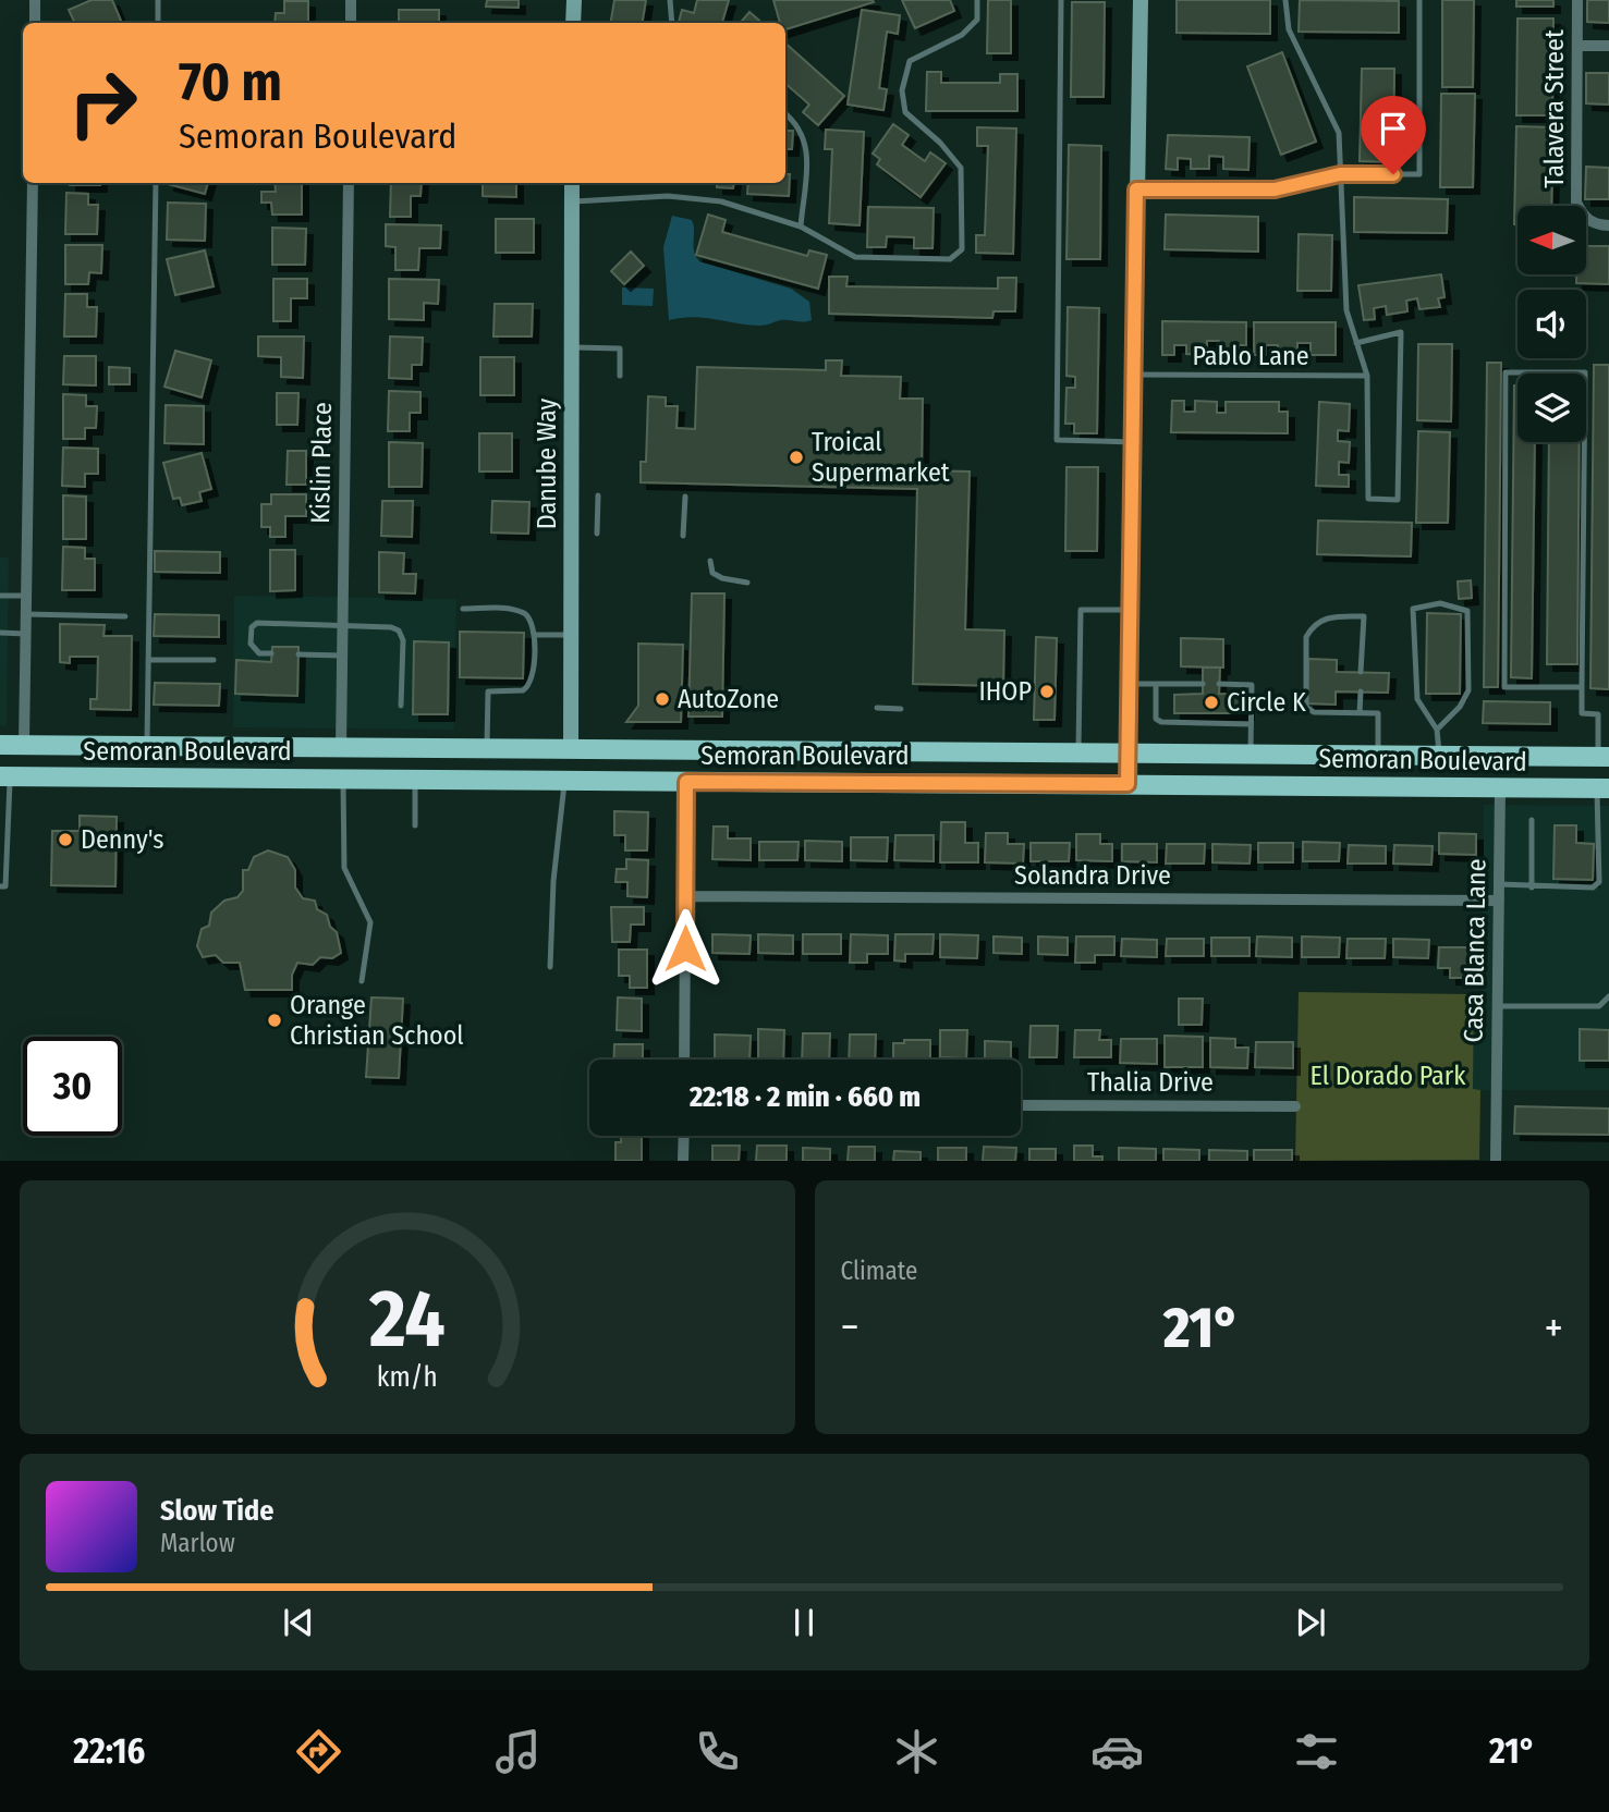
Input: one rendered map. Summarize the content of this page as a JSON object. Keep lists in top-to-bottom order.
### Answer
{
  "streets": {
    "main road": ["Semoran Boulevard"],
    "street": [
      "Talavera Street",
      "Kislin Place",
      "Danube Way",
      "Solandra Drive",
      "Casa Blanca Lane",
      "Thalia Drive"
    ],
    "lane": ["Pablo Lane"]
  },
  "crossings": [
    ["Kislin Place", "Semoran Boulevard"],
    ["Danube Way", "Semoran Boulevard"],
    ["Semoran Boulevard", "Casa Blanca Lane"],
    ["Solandra Drive", "Casa Blanca Lane"]
  ],
  "parks": ["El Dorado Park"],
  "places": [
    "Troical Supermarket",
    "IHOP",
    "AutoZone",
    "Circle K",
    "Denny's",
    "Orange Christian School"
  ],
  "north": "left",
  "page": {
    "turn": ["70 m", "Semoran Boulevard"],
    "limit": "30",
    "trip": "22:18 · 2 min · 660 m",
    "tile": "Climate",
    "heat": ["−", "21°", "+"],
    "song": ["Slow Tide", "Marlow"],
    "tabs": ["22:16", "21°"],
    "gauge": ["24", "km/h"]
  }
}
